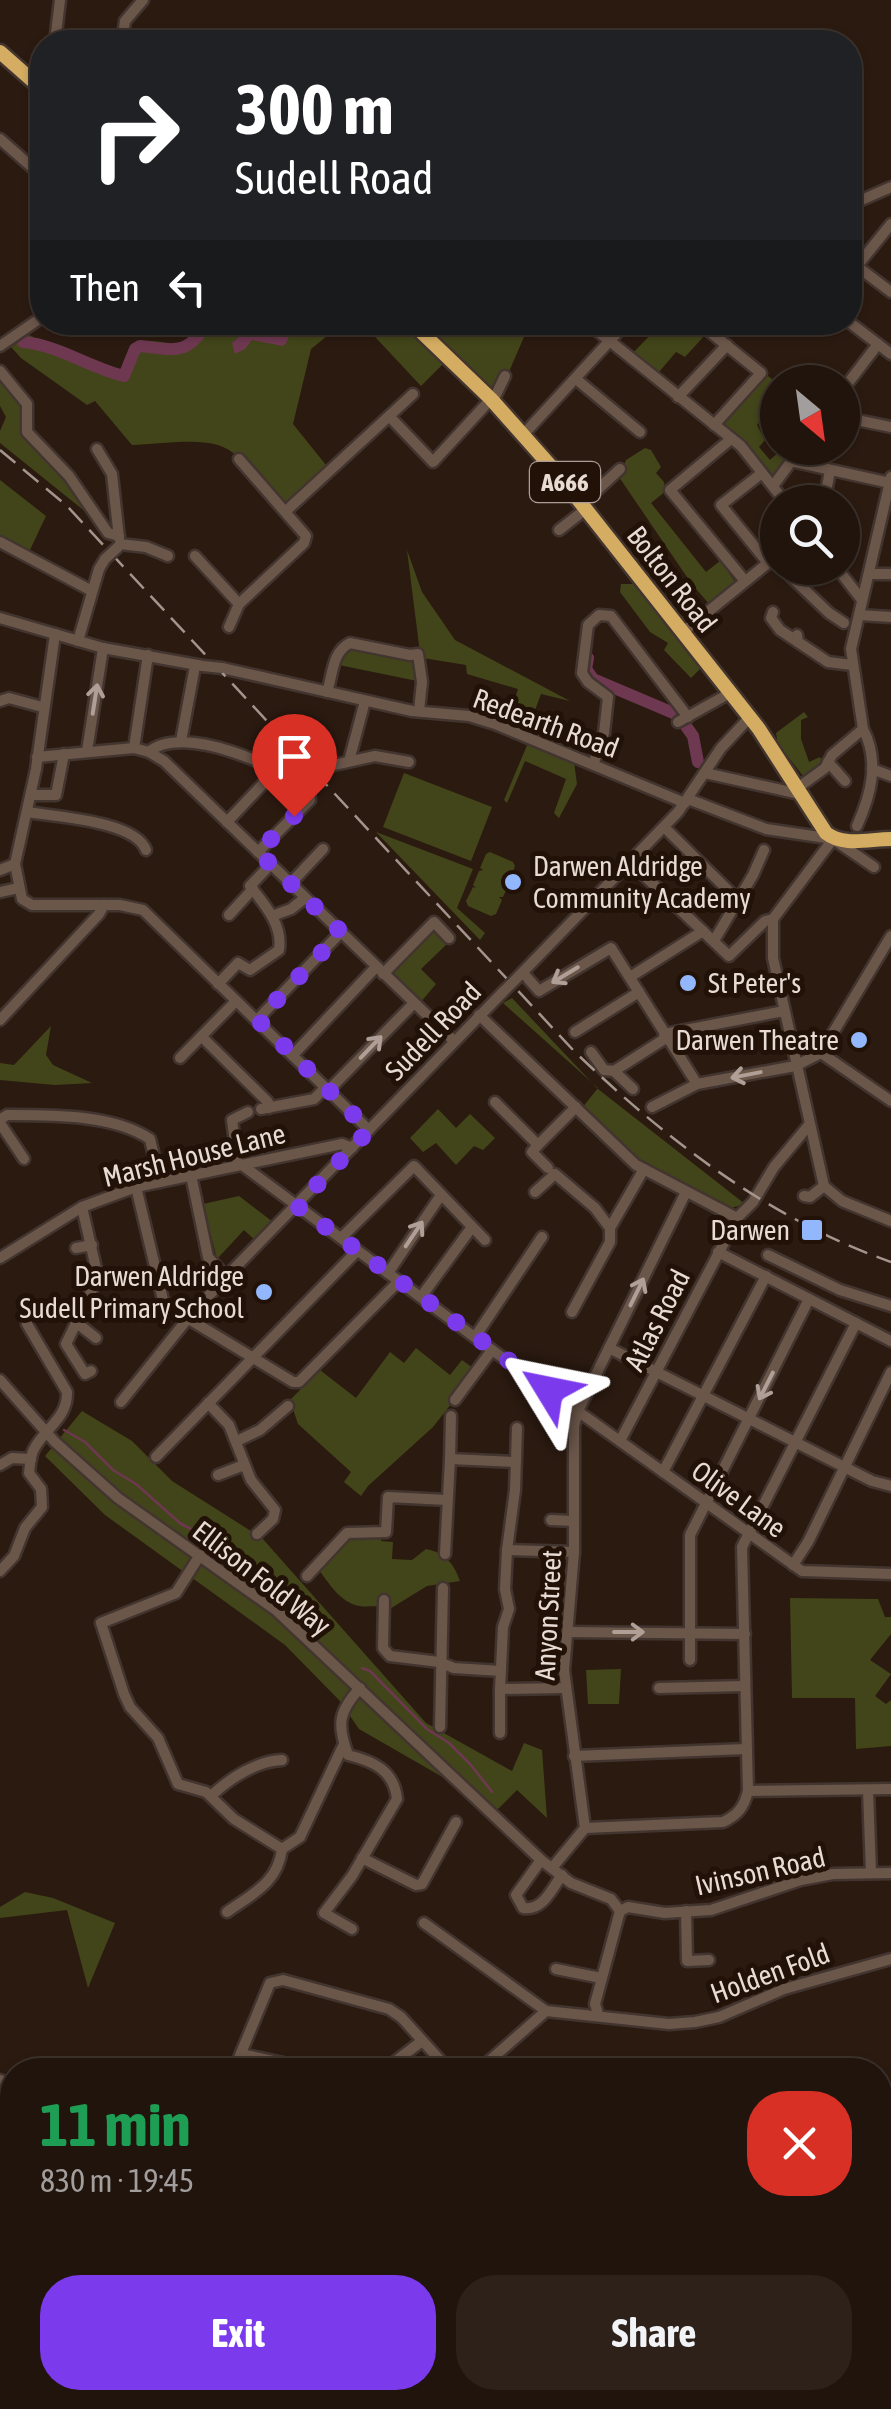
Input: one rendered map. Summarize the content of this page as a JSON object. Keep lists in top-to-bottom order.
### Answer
{
  "streets": {
    "highway": ["A666", "Bolton Road"],
    "street": [
      "Redearth Road",
      "Sudell Road",
      "Marsh House Lane",
      "Atlas Road",
      "Olive Lane",
      "Ellison Fold Way",
      "Anyon Street",
      "Ivinson Road",
      "Holden Fold"
    ]
  },
  "crossings": [
    ["Bolton Road", "Redearth Road"],
    ["Bolton Road", "Sudell Road"],
    ["Redearth Road", "Sudell Road"],
    ["Sudell Road", "Marsh House Lane"],
    ["Sudell Road", "Olive Lane"],
    ["Marsh House Lane", "Olive Lane"],
    ["Atlas Road", "Olive Lane"],
    ["Olive Lane", "Anyon Street"]
  ],
  "places": {
    "other": [
      "Darwen Aldridge Community Academy",
      "St Peter's",
      "Darwen Theatre",
      "Darwen Aldridge Sudell Primary School"
    ],
    "transit": ["Darwen"]
  },
  "north": "bottom right",
  "page": {
    "turn": ["300 m", "Sudell Road"],
    "then": "Then",
    "heading": ["11 min", "830 m · 19:45"],
    "buttons": ["Exit", "Share"]
  }
}
